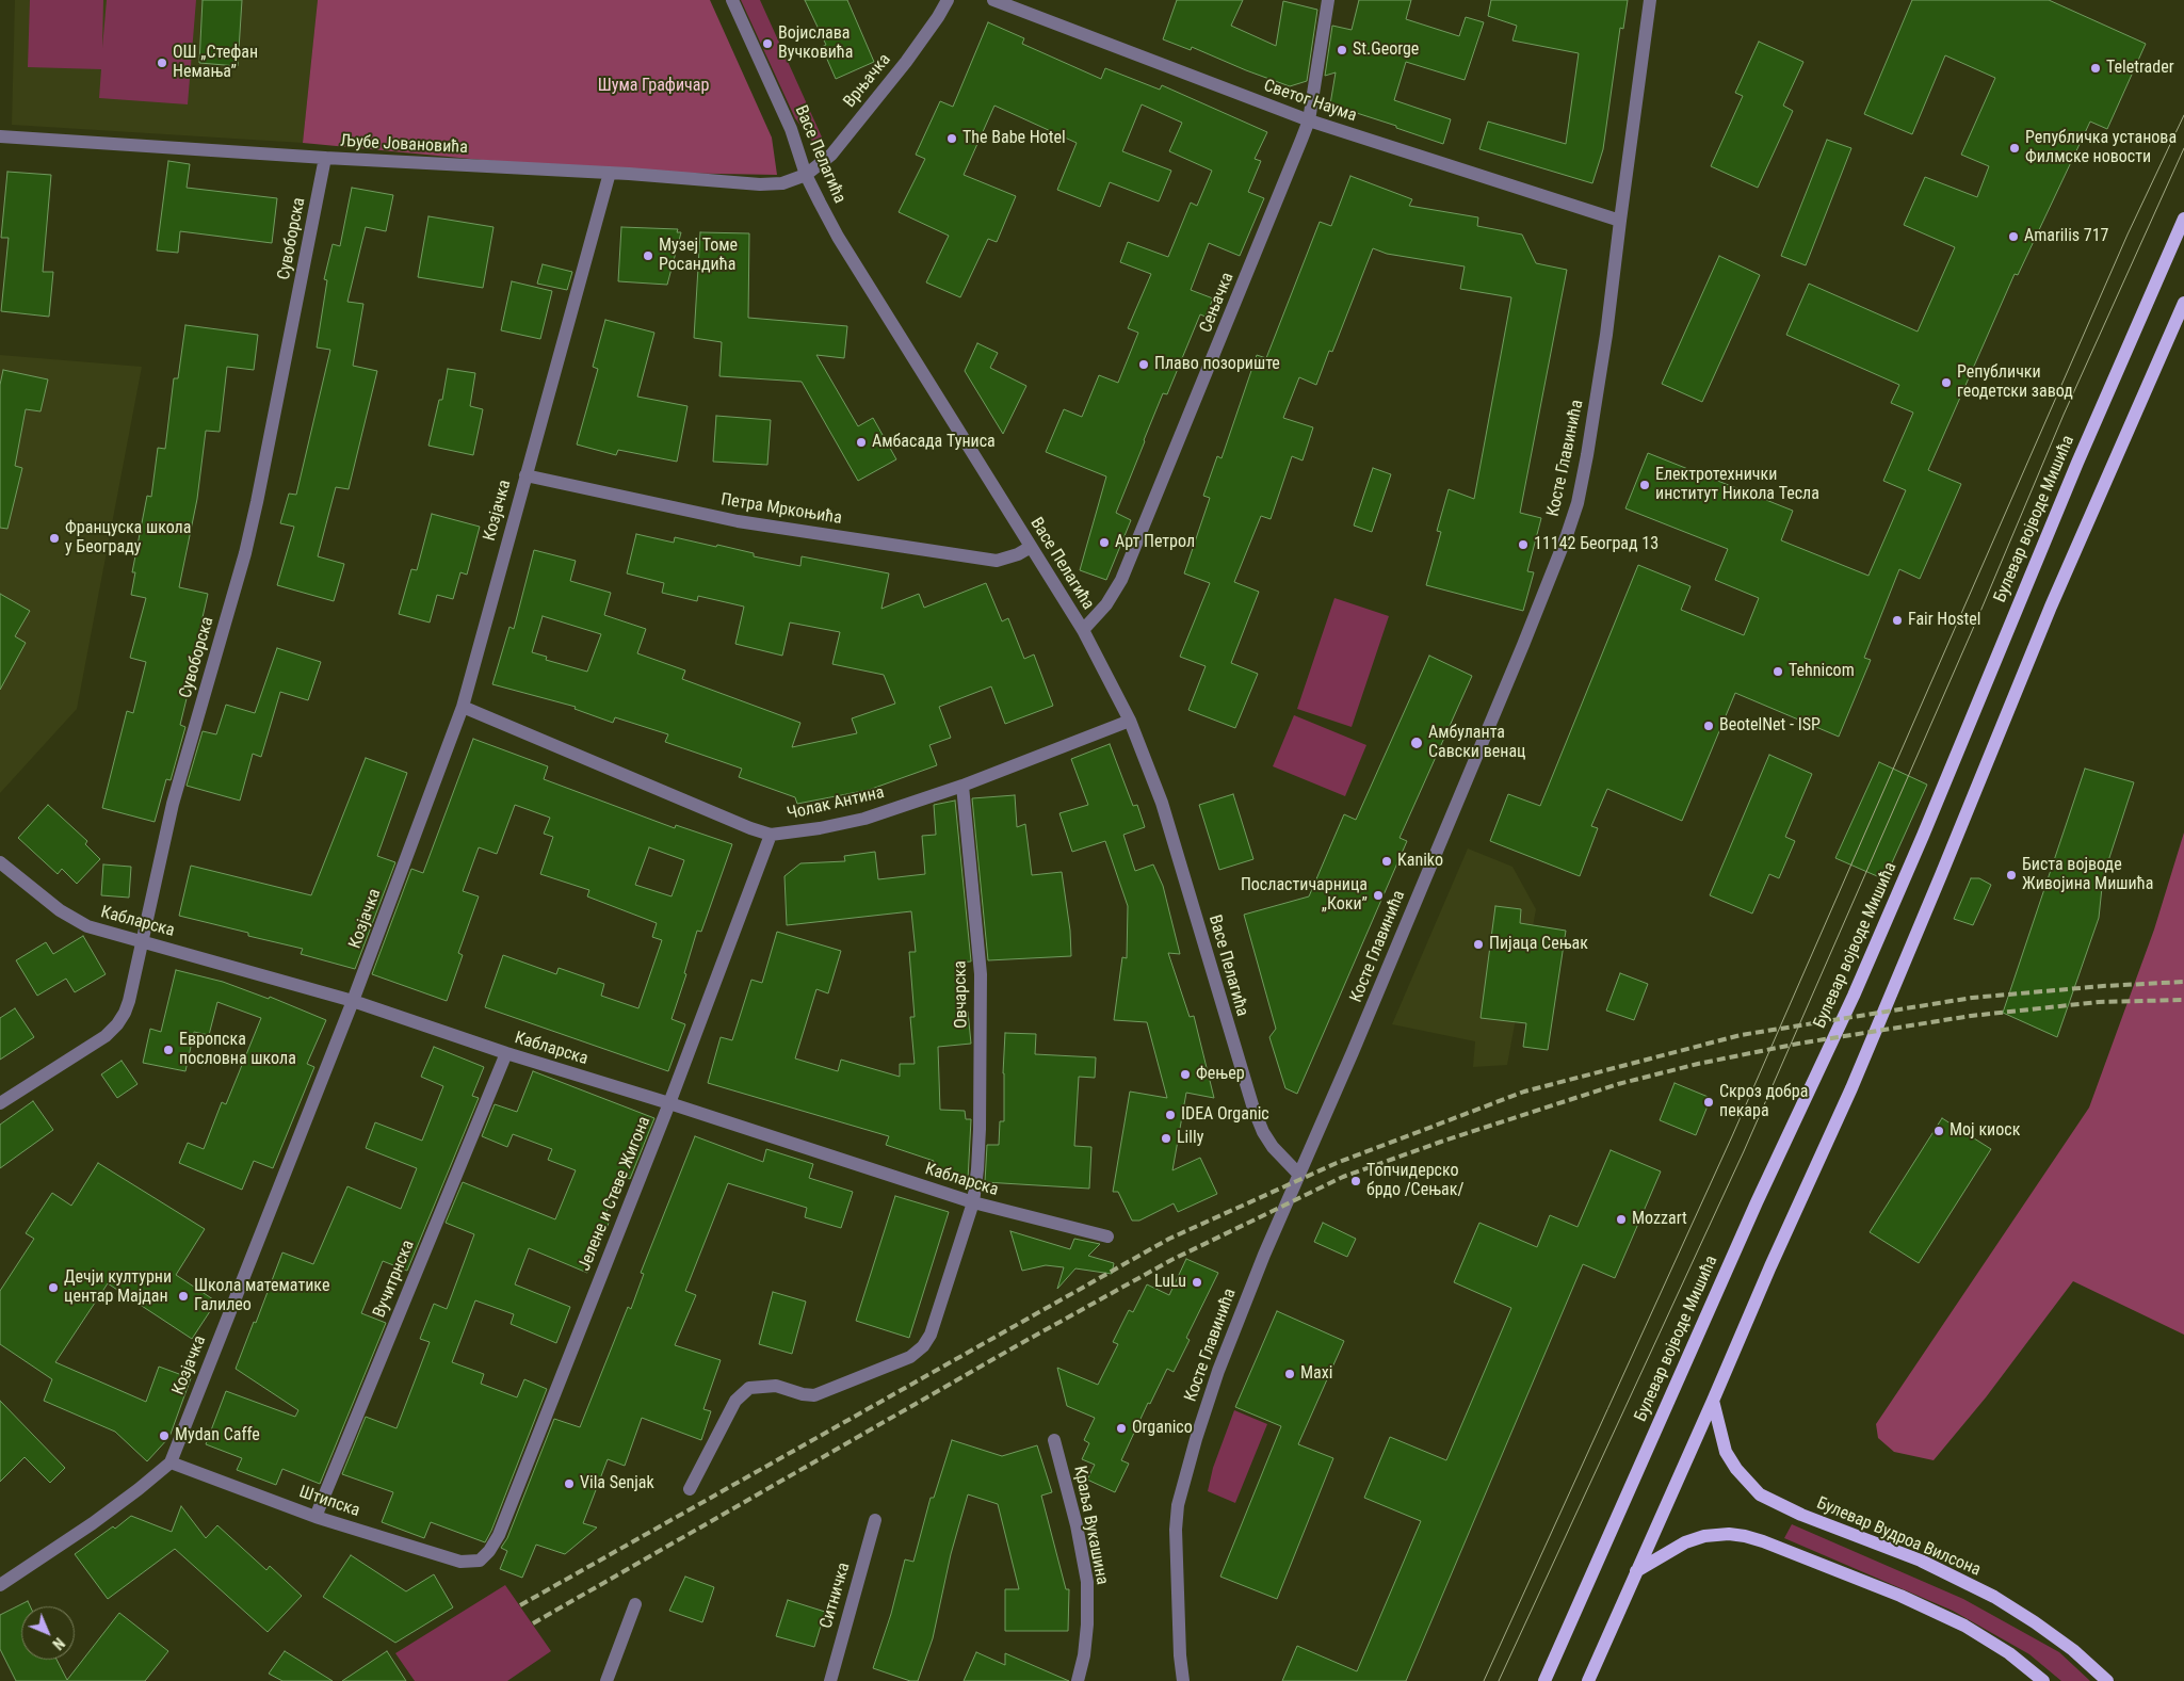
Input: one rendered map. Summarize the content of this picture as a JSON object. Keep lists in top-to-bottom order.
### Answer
{
  "streets": {
    "main road": ["Булевар војводе Мишића", "Булевар Вудроа Вилсона"],
    "street": [
      "Врњачка",
      "Светог Наума",
      "Љубе Јовановића",
      "Васе Пелагића",
      "Сувоборска",
      "Сењачка",
      "Косте Главинића",
      "Петра Мркоњића",
      "Козјачка",
      "Чолак Антина",
      "Кабларска",
      "Овчарска",
      "Јелене и Стеве Жигона",
      "Вучитрнска",
      "Штипска",
      "Краља Вукашина",
      "Ситничка"
    ]
  },
  "crossings": [
    ["Врњачка", "Љубе Јовановића"],
    ["Врњачка", "Васе Пелагића"],
    ["Светог Наума", "Сењачка"],
    ["Светог Наума", "Косте Главинића"],
    ["Љубе Јовановића", "Васе Пелагића"],
    ["Љубе Јовановића", "Сувоборска"],
    ["Љубе Јовановића", "Козјачка"],
    ["Васе Пелагића", "Сењачка"],
    ["Васе Пелагића", "Косте Главинића"],
    ["Васе Пелагића", "Петра Мркоњића"],
    ["Васе Пелагића", "Чолак Антина"],
    ["Сувоборска", "Кабларска"],
    ["Петра Мркоњића", "Козјачка"],
    ["Козјачка", "Чолак Антина"],
    ["Козјачка", "Кабларска"],
    ["Козјачка", "Штипска"],
    ["Чолак Антина", "Овчарска"],
    ["Чолак Антина", "Јелене и Стеве Жигона"],
    ["Кабларска", "Овчарска"],
    ["Кабларска", "Јелене и Стеве Жигона"],
    ["Кабларска", "Вучитрнска"],
    ["Јелене и Стеве Жигона", "Штипска"],
    ["Вучитрнска", "Штипска"]
  ],
  "parks": ["Шума Графичар"],
  "places": [
    "Војислава Вучковића",
    "St.George",
    "ОШ „Стефан Немања”",
    "Teletrader",
    "The Babe Hotel",
    "Републичка установа Филмске новости",
    "Amarilis 717",
    "Музеј Томе Росандића",
    "Плаво позориште",
    "Републички геодетски завод",
    "Амбасада Туниса",
    "Електротехнички институт Никола Тесла",
    "Француска школа у Београду",
    "Арт Петрол",
    "11142 Београд 13",
    "Fair Hostel",
    "Tehnicom",
    "BeotelNet - ISP",
    "Амбуланта Савски венац",
    "Kaniko",
    "Биста војводе Живојина Мишића",
    "Посластичарница „Коки”",
    "Пијаца Сењак",
    "Европска пословна школа",
    "Фењер",
    "Скроз добра пекара",
    "IDEA Organic",
    "Мој киоск",
    "Lilly",
    "Топчидерско брдо /Сењак/",
    "Mozzart",
    "LuLu",
    "Дечји културни центар Мајдан",
    "Школа математике Галилео",
    "Maxi",
    "Organico",
    "Mydan Caffe",
    "Vila Senjak"
  ],
  "north": "bottom right"
}
